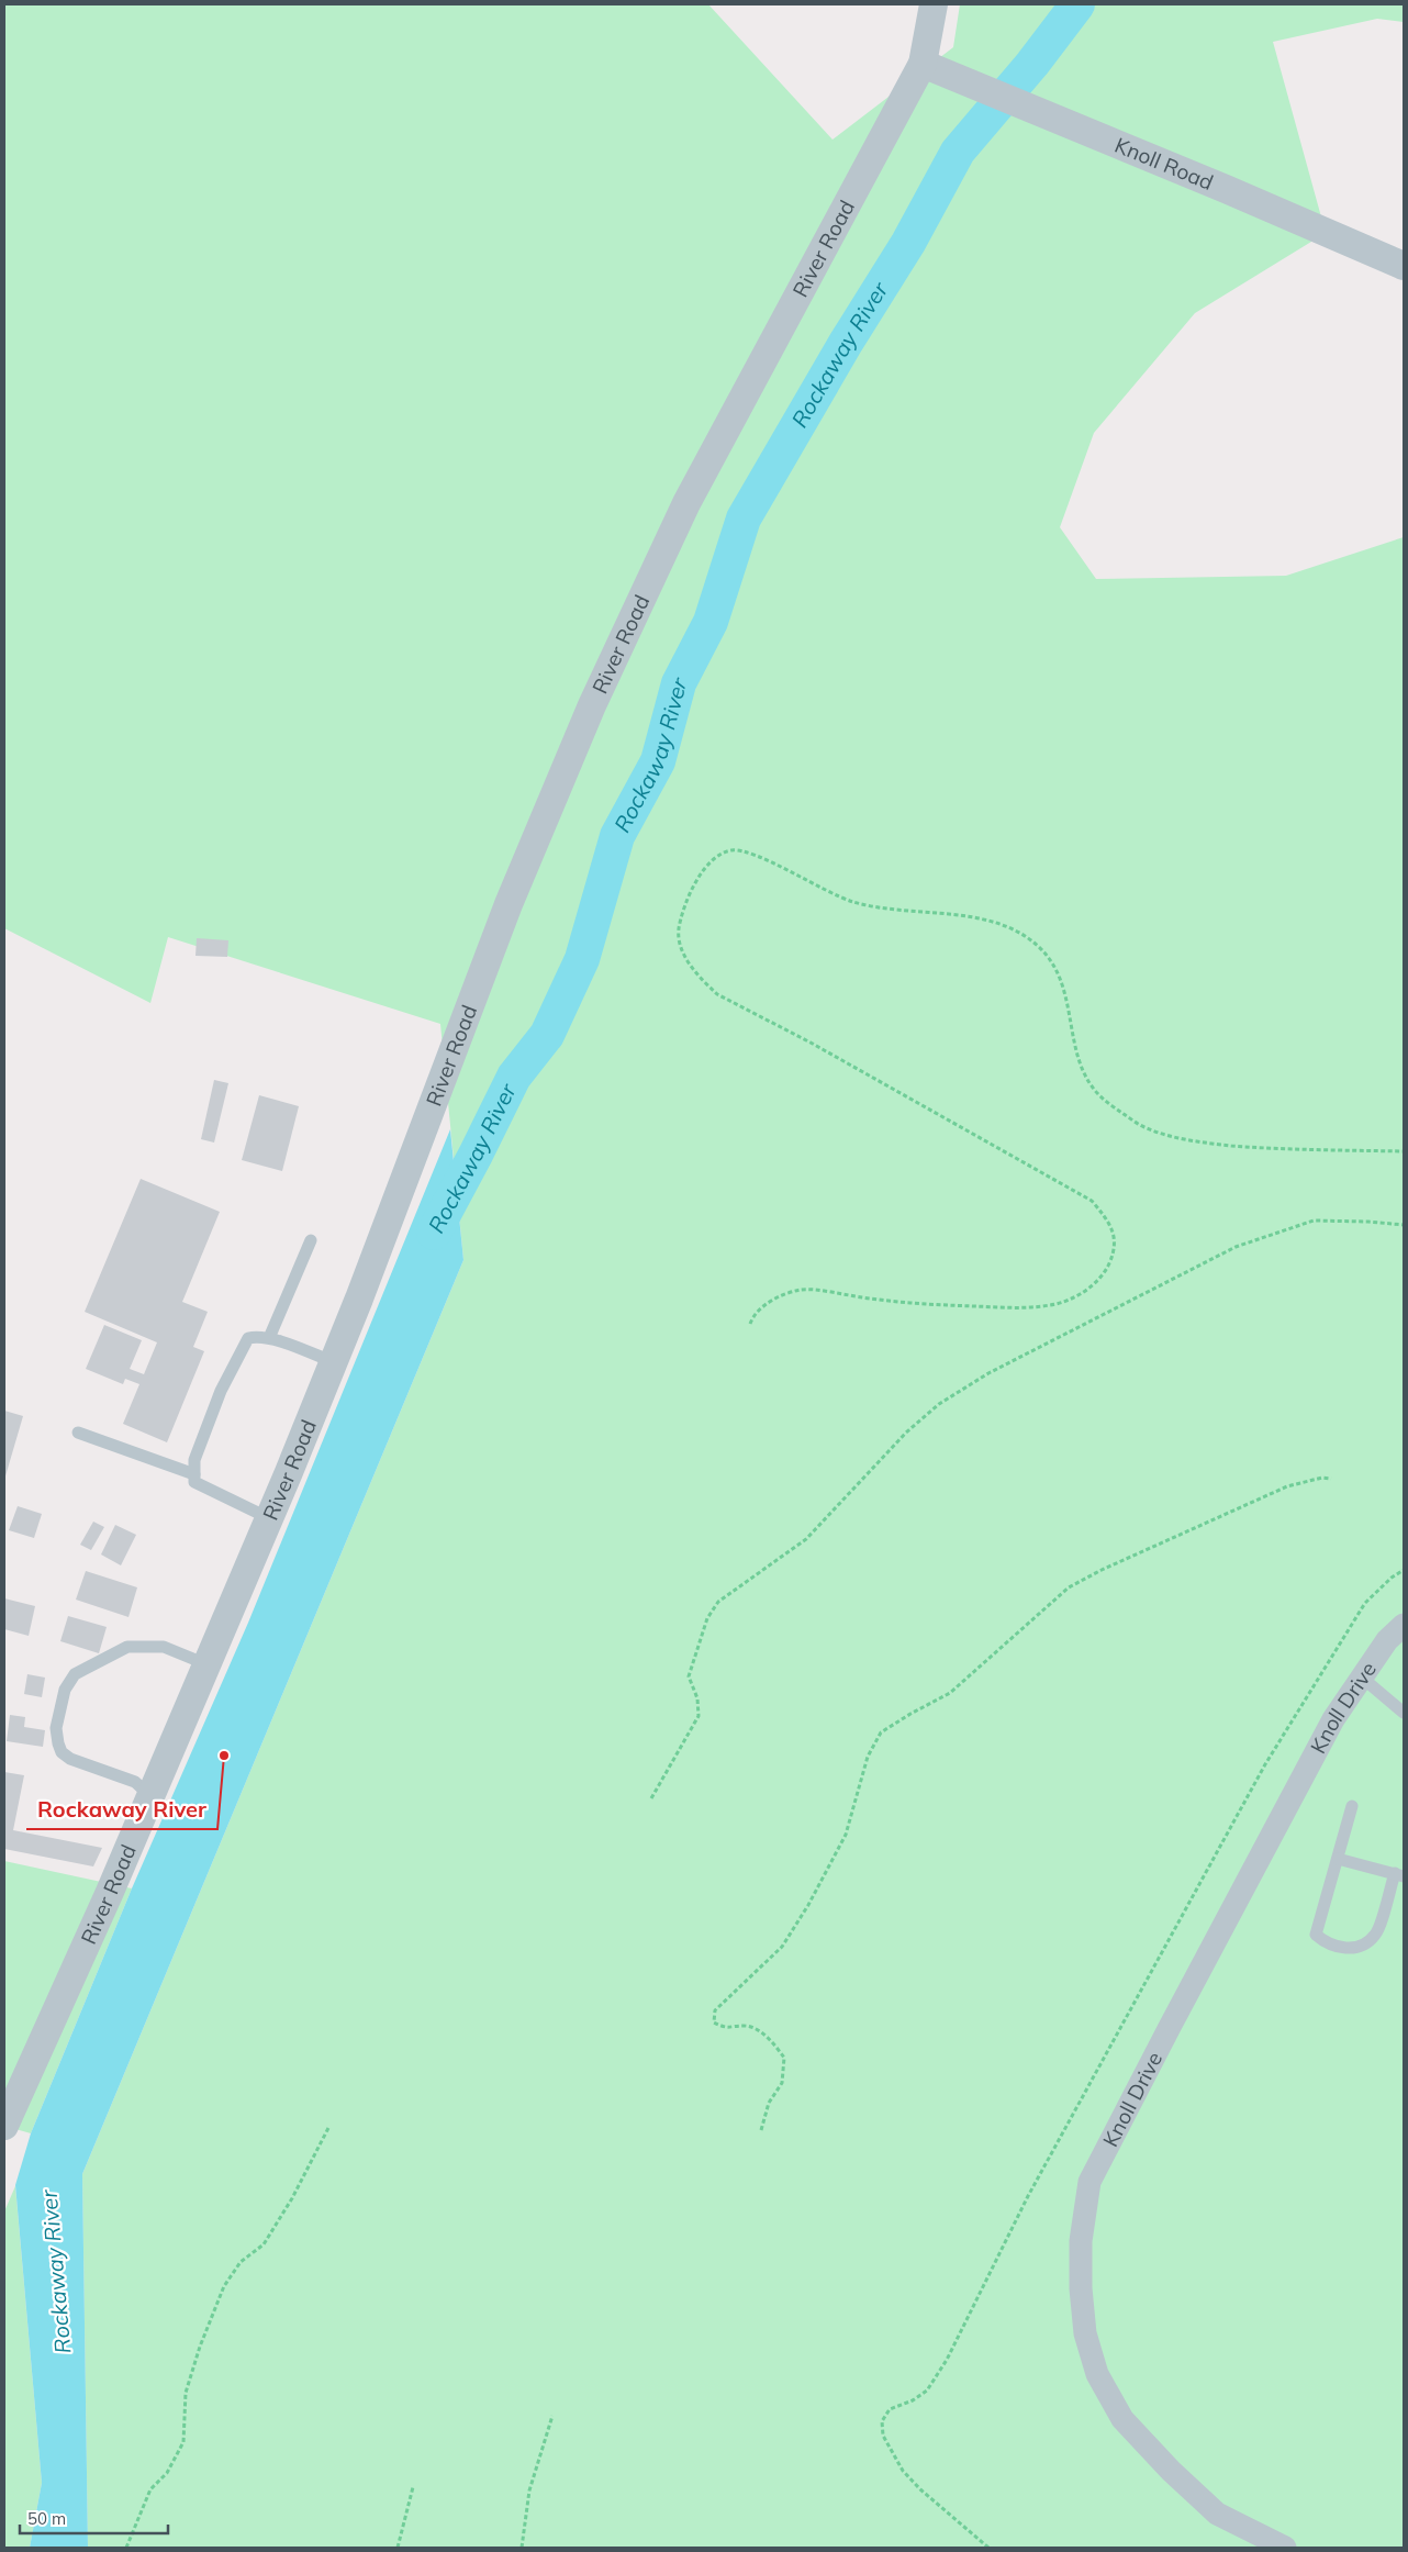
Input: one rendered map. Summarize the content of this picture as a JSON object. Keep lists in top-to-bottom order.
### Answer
{
  "streets": {
    "street": ["Knoll Road", "River Road", "Knoll Drive"]
  },
  "crossings": [
    ["Knoll Road", "River Road"]
  ],
  "water": ["Rockaway River"],
  "places": ["Rockaway River"],
  "scale_bar": "50 m"
}
